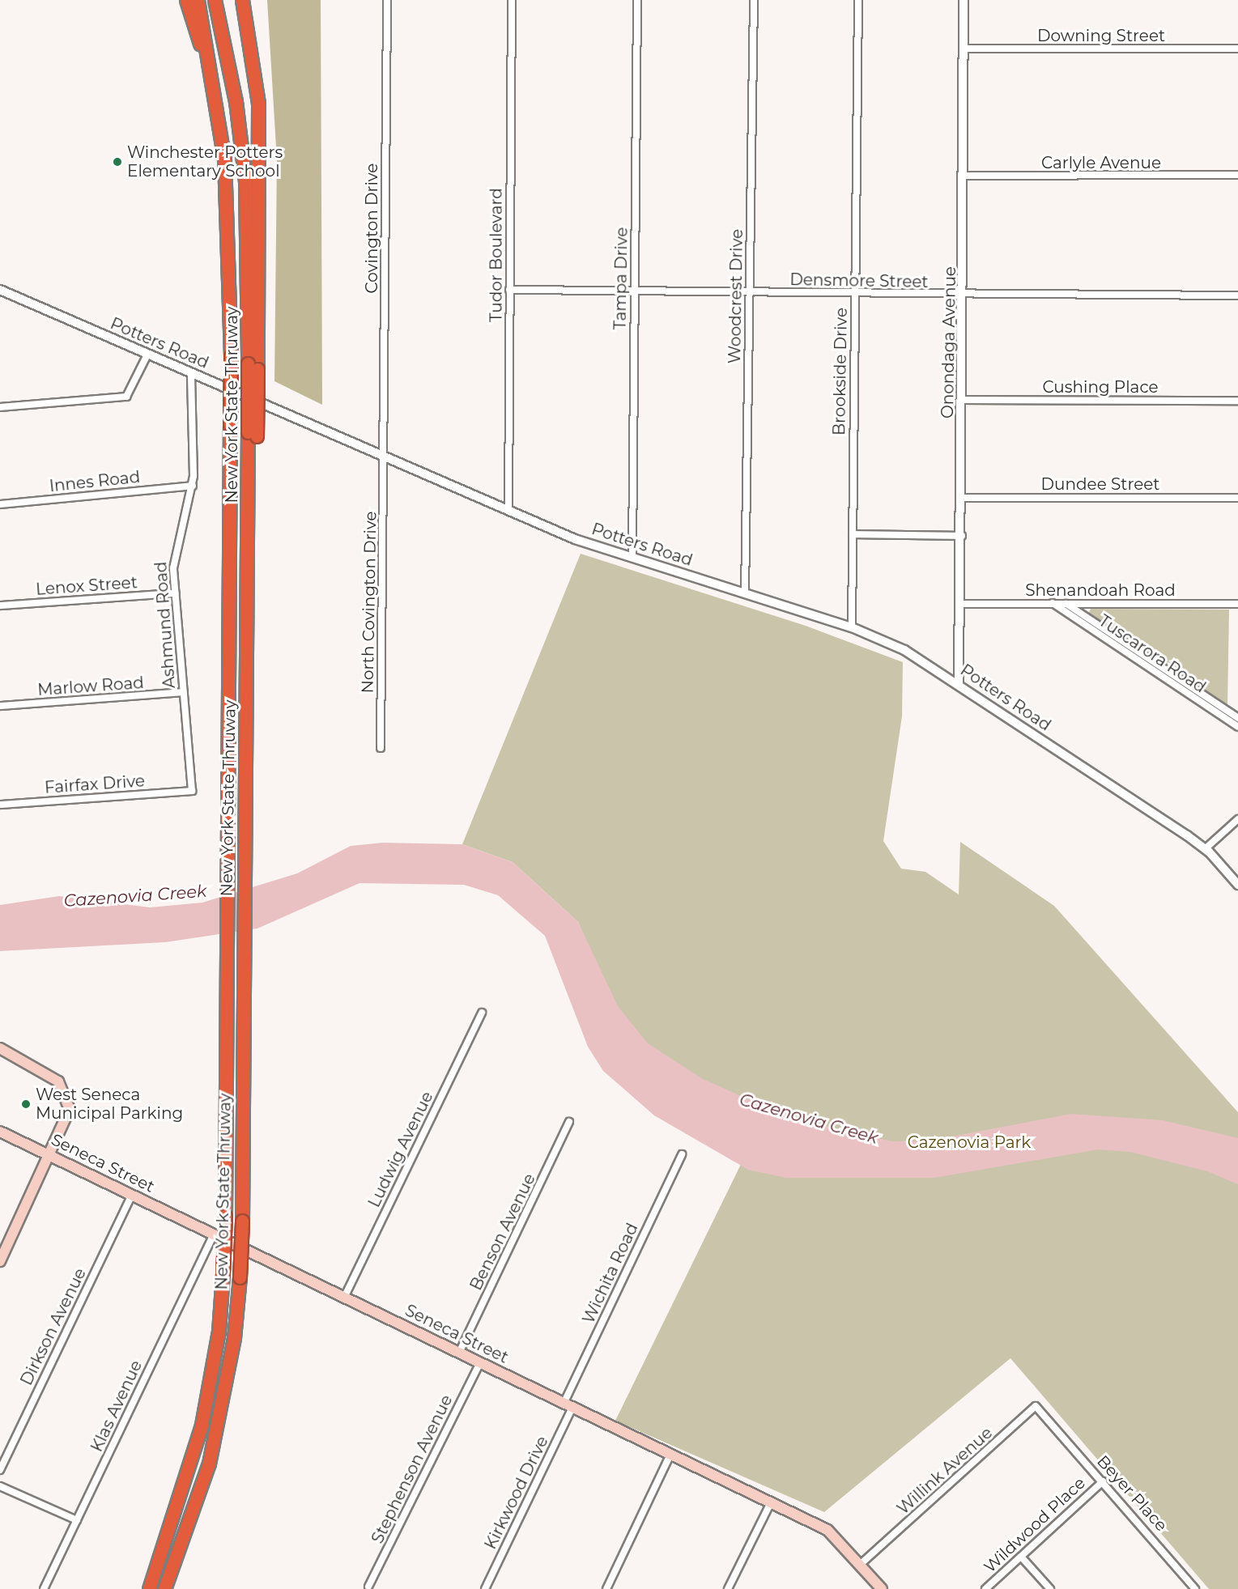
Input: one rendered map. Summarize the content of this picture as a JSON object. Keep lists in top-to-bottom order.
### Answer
{
  "streets": {
    "highway": ["New York State Thruway"],
    "main road": ["Seneca Street"],
    "street": [
      "Downing Street",
      "Carlyle Avenue",
      "Covington Drive",
      "Tudor Boulevard",
      "Tampa Drive",
      "Densmore Street",
      "Woodcrest Drive",
      "Onondaga Avenue",
      "Potters Road",
      "Brookside Drive",
      "Cushing Place",
      "Innes Road",
      "Dundee Street",
      "Lenox Street",
      "Shenandoah Road",
      "North Covington Drive",
      "Ashmund Road",
      "Tuscarora Road",
      "Marlow Road",
      "Fairfax Drive",
      "Ludwig Avenue",
      "Benson Avenue",
      "Wichita Road",
      "Dirkson Avenue",
      "Klas Avenue",
      "Stephenson Avenue",
      "Willink Avenue",
      "Kirkwood Drive",
      "Beyer Place",
      "Wildwood Place"
    ]
  },
  "crossings": [
    ["Downing Street", "Onondaga Avenue"],
    ["Carlyle Avenue", "Onondaga Avenue"],
    ["Covington Drive", "Potters Road"],
    ["Covington Drive", "North Covington Drive"],
    ["Tudor Boulevard", "Densmore Street"],
    ["Tudor Boulevard", "Potters Road"],
    ["Tampa Drive", "Densmore Street"],
    ["Tampa Drive", "Potters Road"],
    ["Densmore Street", "Woodcrest Drive"],
    ["Densmore Street", "Onondaga Avenue"],
    ["Densmore Street", "Brookside Drive"],
    ["Woodcrest Drive", "Potters Road"],
    ["Onondaga Avenue", "Potters Road"],
    ["Onondaga Avenue", "Cushing Place"],
    ["Onondaga Avenue", "Dundee Street"],
    ["Onondaga Avenue", "Shenandoah Road"],
    ["Potters Road", "Brookside Drive"],
    ["Potters Road", "North Covington Drive"],
    ["Potters Road", "Ashmund Road"],
    ["Innes Road", "Ashmund Road"],
    ["Lenox Street", "Ashmund Road"],
    ["Shenandoah Road", "Tuscarora Road"],
    ["Ashmund Road", "Marlow Road"],
    ["Ashmund Road", "Fairfax Drive"],
    ["Ludwig Avenue", "Seneca Street"],
    ["Seneca Street", "Benson Avenue"],
    ["Seneca Street", "Wichita Road"],
    ["Seneca Street", "Dirkson Avenue"],
    ["Seneca Street", "Klas Avenue"],
    ["Seneca Street", "Stephenson Avenue"],
    ["Seneca Street", "Willink Avenue"],
    ["Seneca Street", "Kirkwood Drive"],
    ["Wichita Road", "Kirkwood Drive"],
    ["Willink Avenue", "Beyer Place"],
    ["Beyer Place", "Wildwood Place"]
  ],
  "water": ["Cazenovia Creek"],
  "parks": ["Cazenovia Park"],
  "places": ["Winchester Potters Elementary School", "West Seneca Municipal Parking"]
}
